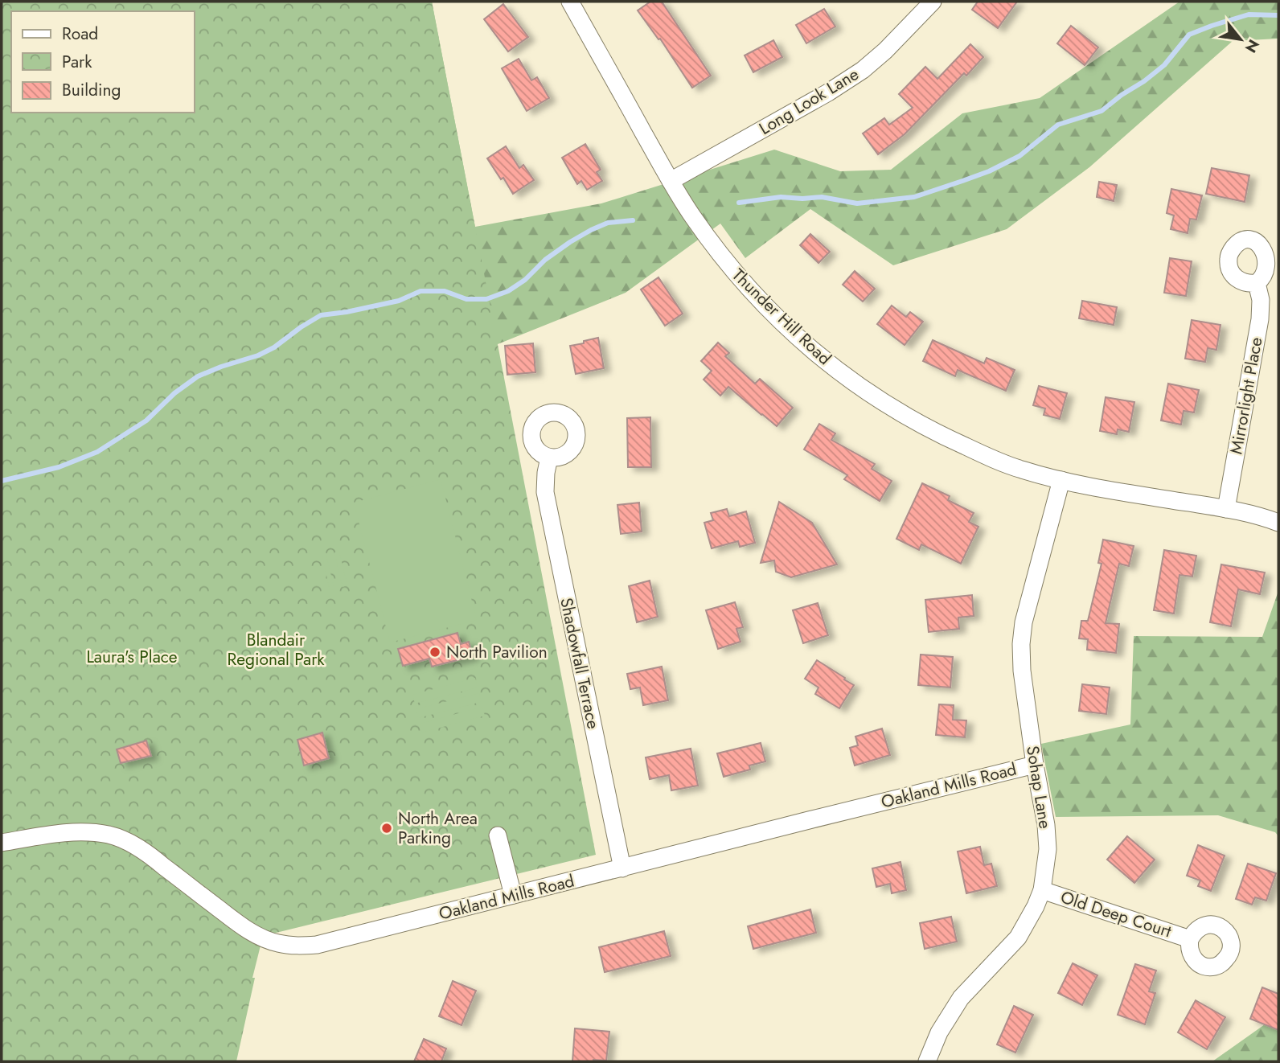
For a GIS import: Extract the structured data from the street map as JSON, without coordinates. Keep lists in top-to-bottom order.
{
  "streets": {
    "street": [
      "Long Look Lane",
      "Thunder Hill Road",
      "Mirrorlight Place",
      "Shadowfall Terrace",
      "Oakland Mills Road",
      "Sohap Lane",
      "Old Deep Court"
    ]
  },
  "crossings": [
    ["Long Look Lane", "Thunder Hill Road"],
    ["Thunder Hill Road", "Mirrorlight Place"],
    ["Thunder Hill Road", "Sohap Lane"],
    ["Shadowfall Terrace", "Oakland Mills Road"],
    ["Oakland Mills Road", "Sohap Lane"],
    ["Sohap Lane", "Old Deep Court"]
  ],
  "parks": ["Blandair Regional Park", "Laura's Place"],
  "places": ["North Pavilion", "North Area Parking"],
  "legend": ["Road", "Park", "Building"],
  "north": "bottom right"
}
